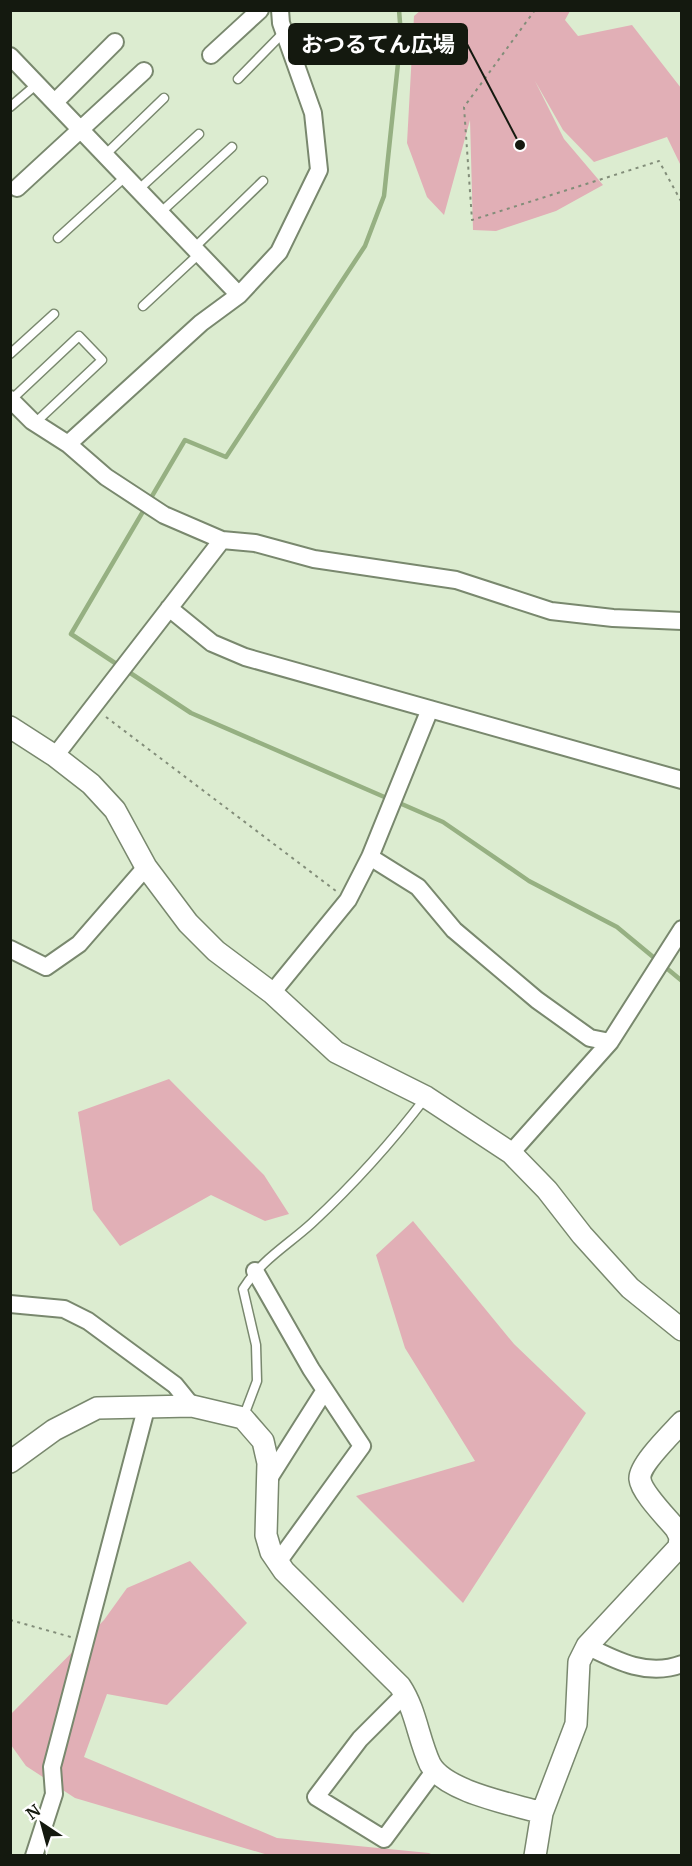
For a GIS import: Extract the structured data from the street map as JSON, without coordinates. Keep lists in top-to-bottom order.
{
  "places": ["おつるてん広場"],
  "north": "top left"
}
